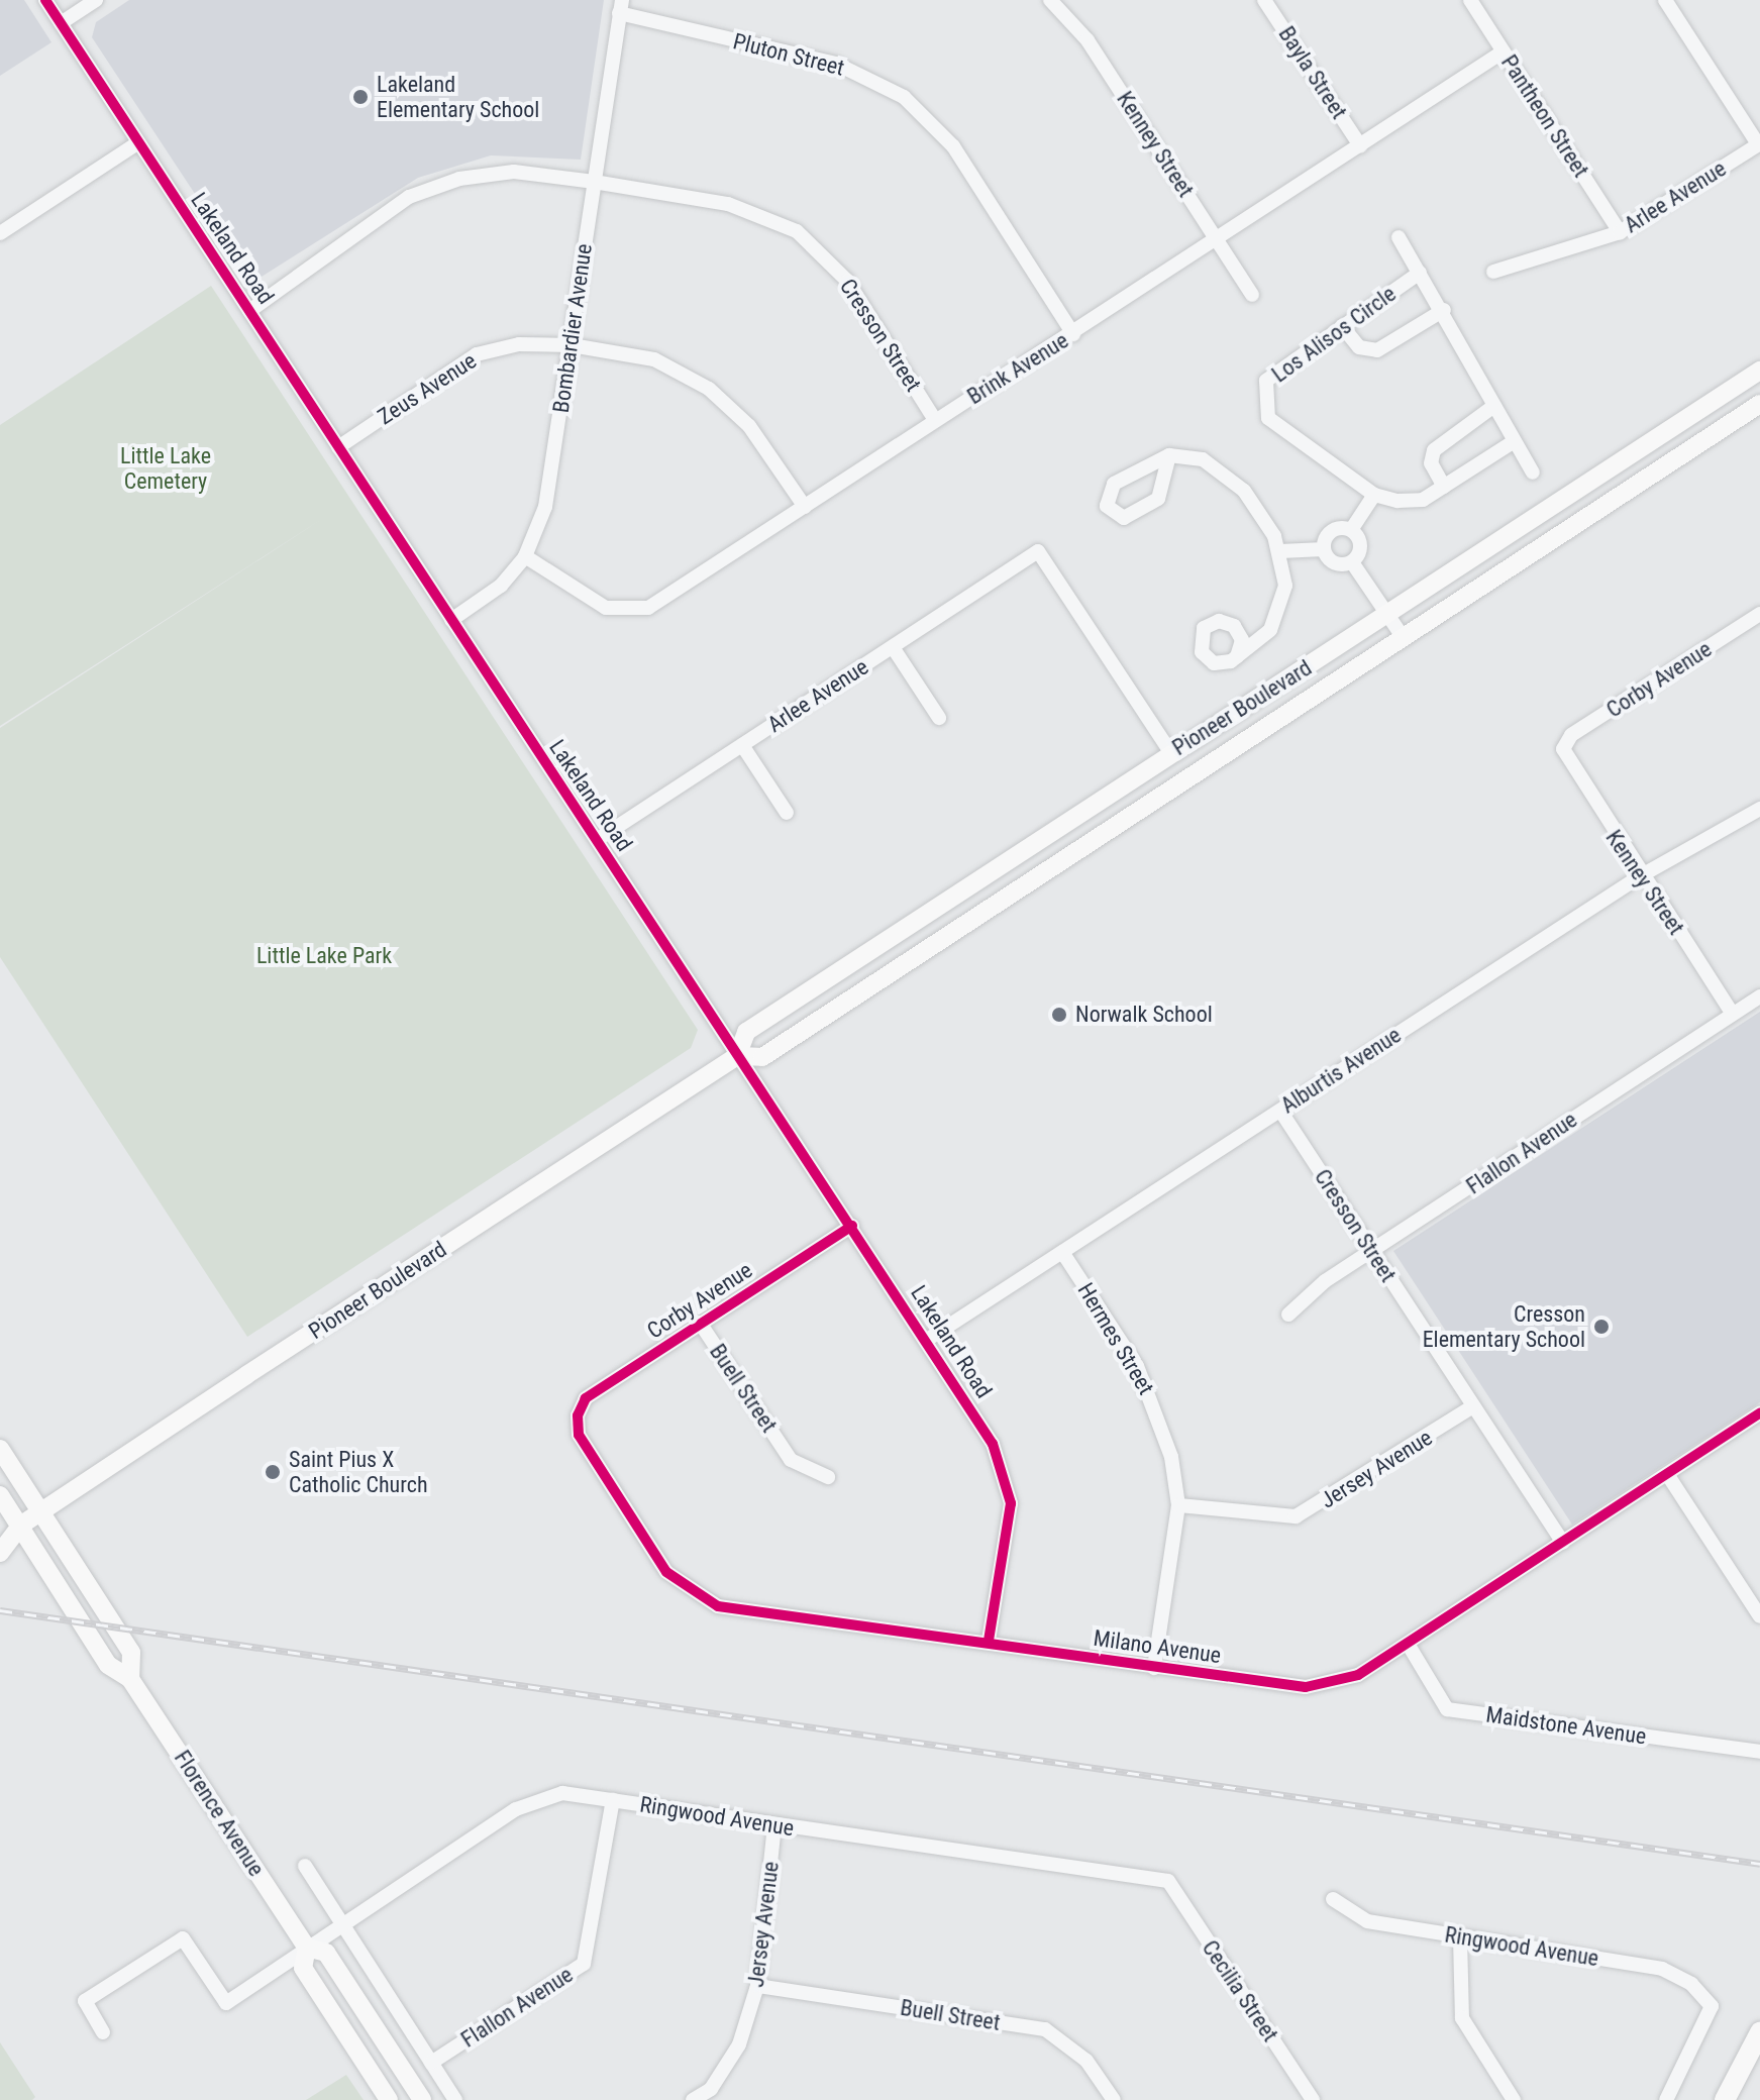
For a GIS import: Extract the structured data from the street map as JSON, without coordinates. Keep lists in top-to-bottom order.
{
  "streets": {
    "main road": ["Pioneer Boulevard", "Florence Avenue"],
    "street": [
      "Pluton Street",
      "Bayla Street",
      "Pantheon Street",
      "Kenney Street",
      "Arlee Avenue",
      "Lakeland Road",
      "Bombardier Avenue",
      "Los Alisos Circle",
      "Cresson Street",
      "Brink Avenue",
      "Zeus Avenue",
      "Corby Avenue",
      "Alburtis Avenue",
      "Flallon Avenue",
      "Hermes Street",
      "Buell Street",
      "Jersey Avenue",
      "Milano Avenue",
      "Maidstone Avenue",
      "Ringwood Avenue",
      "Cecilia Street"
    ]
  },
  "crossings": [
    ["Pluton Street", "Bombardier Avenue"],
    ["Pluton Street", "Brink Avenue"],
    ["Bayla Street", "Brink Avenue"],
    ["Pantheon Street", "Arlee Avenue"],
    ["Pantheon Street", "Brink Avenue"],
    ["Kenney Street", "Brink Avenue"],
    ["Kenney Street", "Corby Avenue"],
    ["Kenney Street", "Alburtis Avenue"],
    ["Kenney Street", "Flallon Avenue"],
    ["Arlee Avenue", "Lakeland Road"],
    ["Arlee Avenue", "Pioneer Boulevard"],
    ["Lakeland Road", "Bombardier Avenue"],
    ["Lakeland Road", "Cresson Street"],
    ["Lakeland Road", "Zeus Avenue"],
    ["Lakeland Road", "Corby Avenue"],
    ["Lakeland Road", "Pioneer Boulevard"],
    ["Lakeland Road", "Alburtis Avenue"],
    ["Lakeland Road", "Milano Avenue"],
    ["Bombardier Avenue", "Cresson Street"],
    ["Bombardier Avenue", "Brink Avenue"],
    ["Bombardier Avenue", "Zeus Avenue"],
    ["Cresson Street", "Brink Avenue"],
    ["Cresson Street", "Alburtis Avenue"],
    ["Cresson Street", "Flallon Avenue"],
    ["Cresson Street", "Jersey Avenue"],
    ["Cresson Street", "Milano Avenue"],
    ["Brink Avenue", "Zeus Avenue"],
    ["Corby Avenue", "Buell Street"],
    ["Corby Avenue", "Milano Avenue"],
    ["Pioneer Boulevard", "Florence Avenue"],
    ["Alburtis Avenue", "Hermes Street"],
    ["Flallon Avenue", "Ringwood Avenue"],
    ["Hermes Street", "Jersey Avenue"],
    ["Hermes Street", "Milano Avenue"],
    ["Buell Street", "Jersey Avenue"],
    ["Jersey Avenue", "Ringwood Avenue"],
    ["Milano Avenue", "Maidstone Avenue"],
    ["Florence Avenue", "Ringwood Avenue"],
    ["Ringwood Avenue", "Cecilia Street"]
  ],
  "parks": ["Little Lake Cemetery", "Little Lake Park"],
  "places": [
    "Lakeland Elementary School",
    "Norwalk School",
    "Cresson Elementary School",
    "Saint Pius X Catholic Church"
  ]
}
